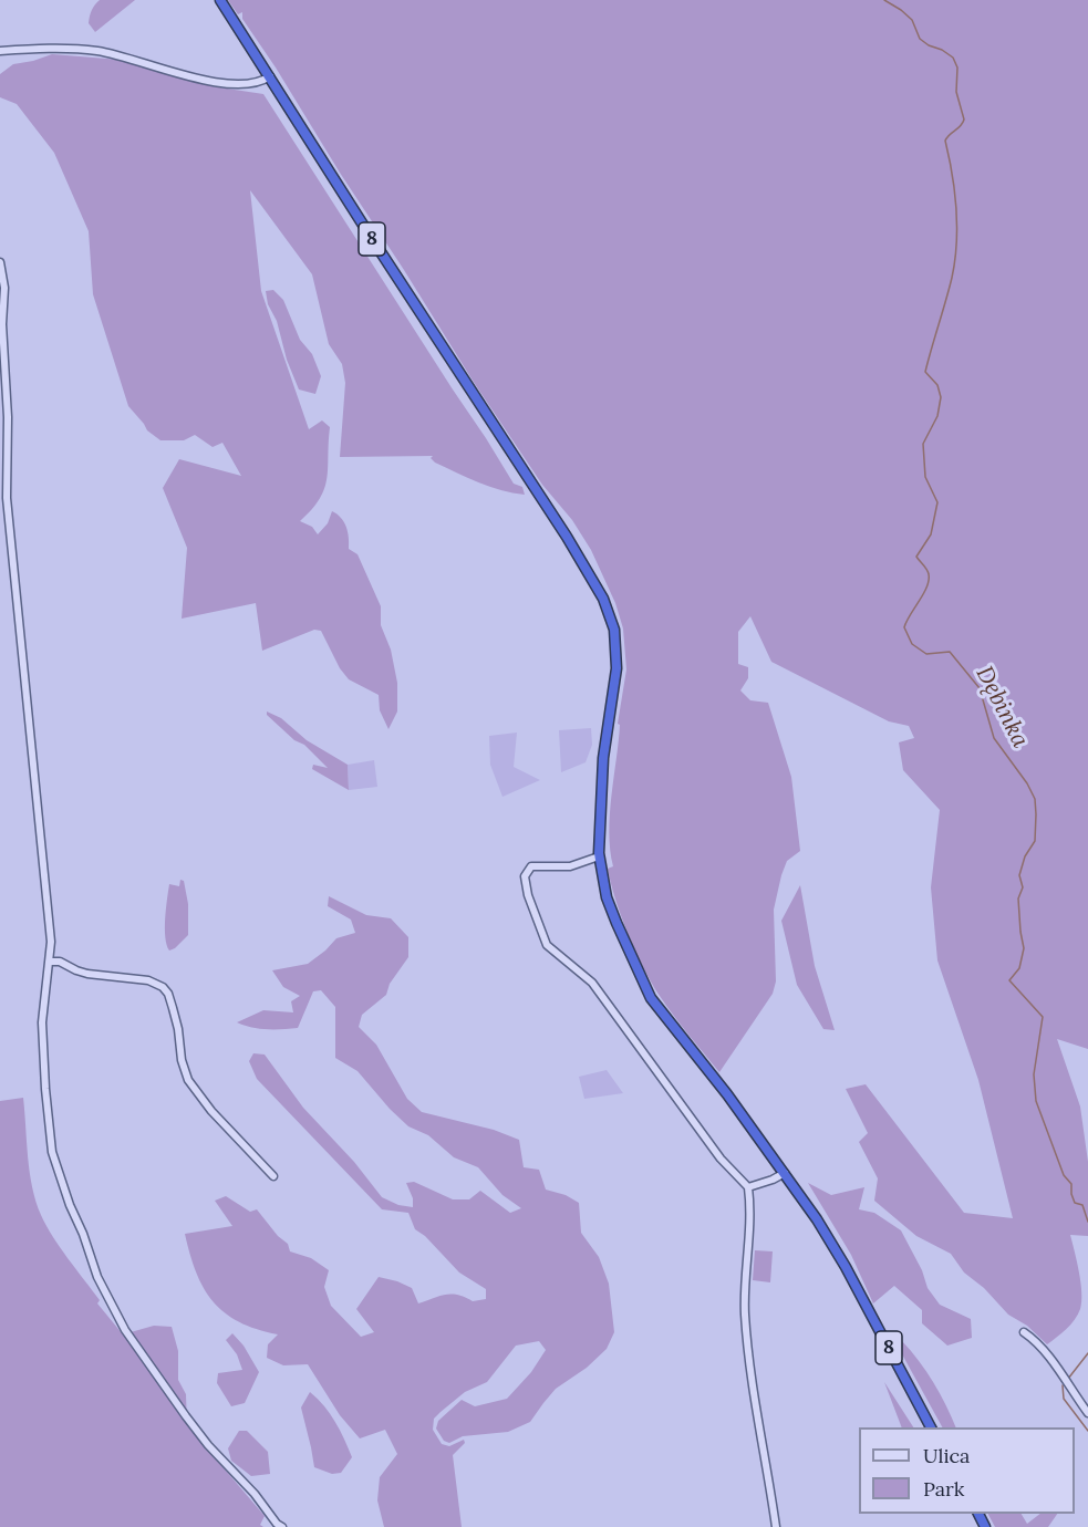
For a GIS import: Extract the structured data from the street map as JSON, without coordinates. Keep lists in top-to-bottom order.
{
  "streets": {
    "highway": ["8"]
  },
  "water": ["Dębinka"],
  "legend": ["Ulica", "Park"]
}
